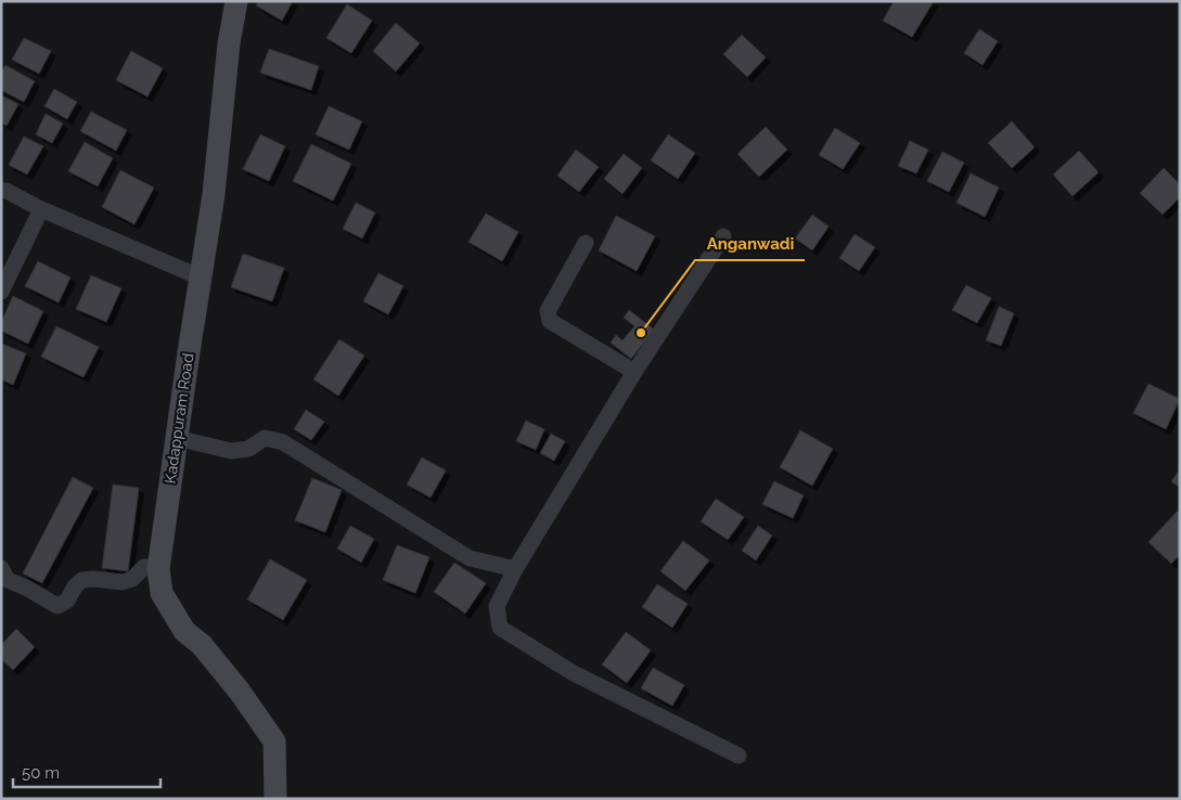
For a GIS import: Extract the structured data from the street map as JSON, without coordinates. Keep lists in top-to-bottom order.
{
  "streets": {
    "main road": ["Kadappuram Road"]
  },
  "places": ["Anganwadi"],
  "scale_bar": "50 m"
}
